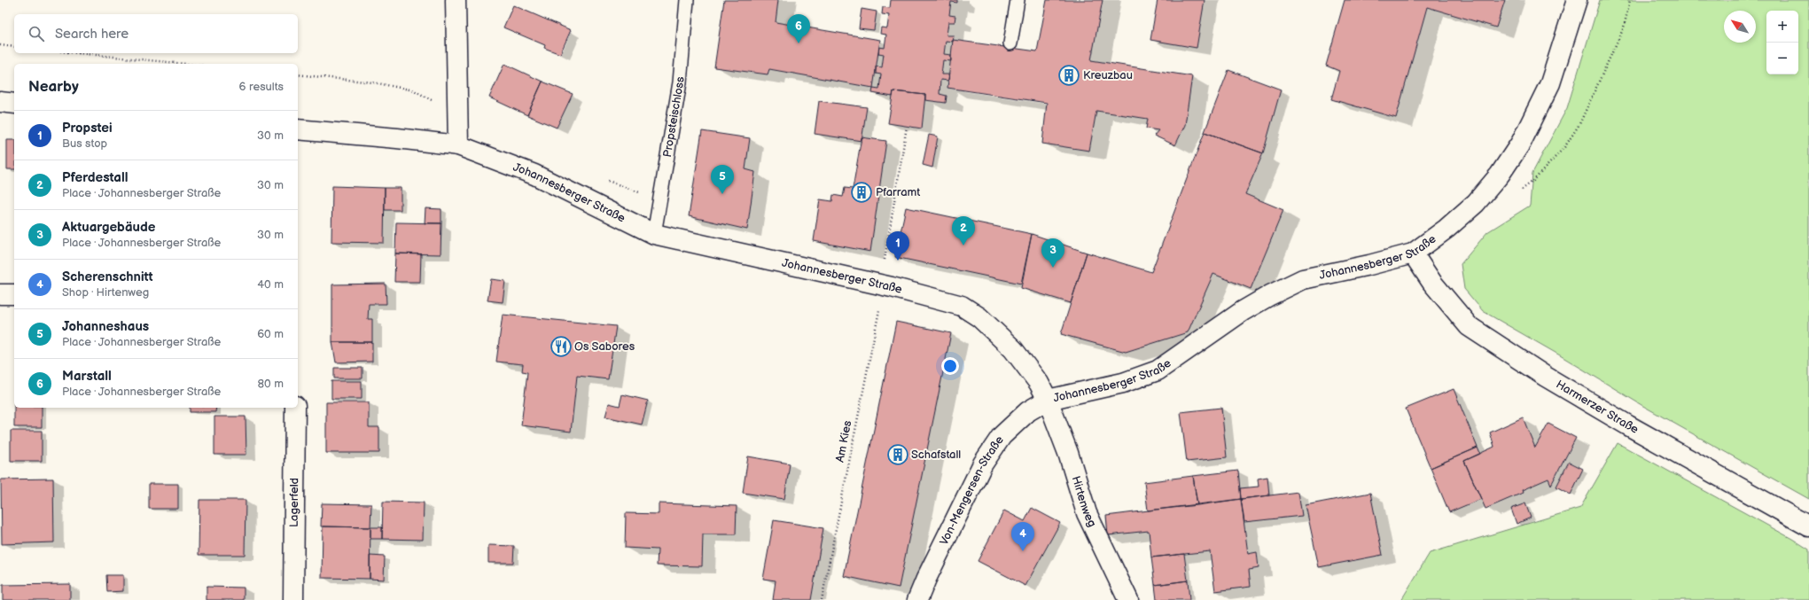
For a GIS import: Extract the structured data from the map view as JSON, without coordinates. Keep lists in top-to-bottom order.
{
  "streets": {
    "street": [
      "Johannesberger Straße",
      "Harmerzer Straße",
      "Von-Mengersen-Straße",
      "Hirtenweg",
      "Lagerfeld"
    ],
    "lane": ["Propsteischloss"],
    "path": ["Am Kies"]
  },
  "crossings": [
    ["Propsteischloss", "Johannesberger Straße"],
    ["Johannesberger Straße", "Harmerzer Straße"],
    ["Johannesberger Straße", "Am Kies"],
    ["Johannesberger Straße", "Von-Mengersen-Straße"],
    ["Johannesberger Straße", "Hirtenweg"],
    ["Von-Mengersen-Straße", "Hirtenweg"]
  ],
  "places": {
    "building": ["Kreuzbau", "Pfarramt", "Schafstall"],
    "restaurant": ["Os Sabores"]
  },
  "north": "top left",
  "page": {
    "map_buttons": ["+", "−"],
    "pins": [
      "6",
      "5",
      "2",
      "1",
      "3",
      "4"
    ],
    "search": "Search here",
    "heading": ["Nearby", "6 results"],
    "list": [
      {
        "mark": "1",
        "name": "Propstei",
        "note": "Bus stop",
        "value": "30 m"
      },
      {
        "mark": "2",
        "name": "Pferdestall",
        "note": "Place · Johannesberger Straße",
        "value": "30 m"
      },
      {
        "mark": "3",
        "name": "Aktuargebäude",
        "note": "Place · Johannesberger Straße",
        "value": "30 m"
      },
      {
        "mark": "4",
        "name": "Scherenschnitt",
        "note": "Shop · Hirtenweg",
        "value": "40 m"
      },
      {
        "mark": "5",
        "name": "Johanneshaus",
        "note": "Place · Johannesberger Straße",
        "value": "60 m"
      },
      {
        "mark": "6",
        "name": "Marstall",
        "note": "Place · Johannesberger Straße",
        "value": "80 m"
      }
    ]
  }
}
